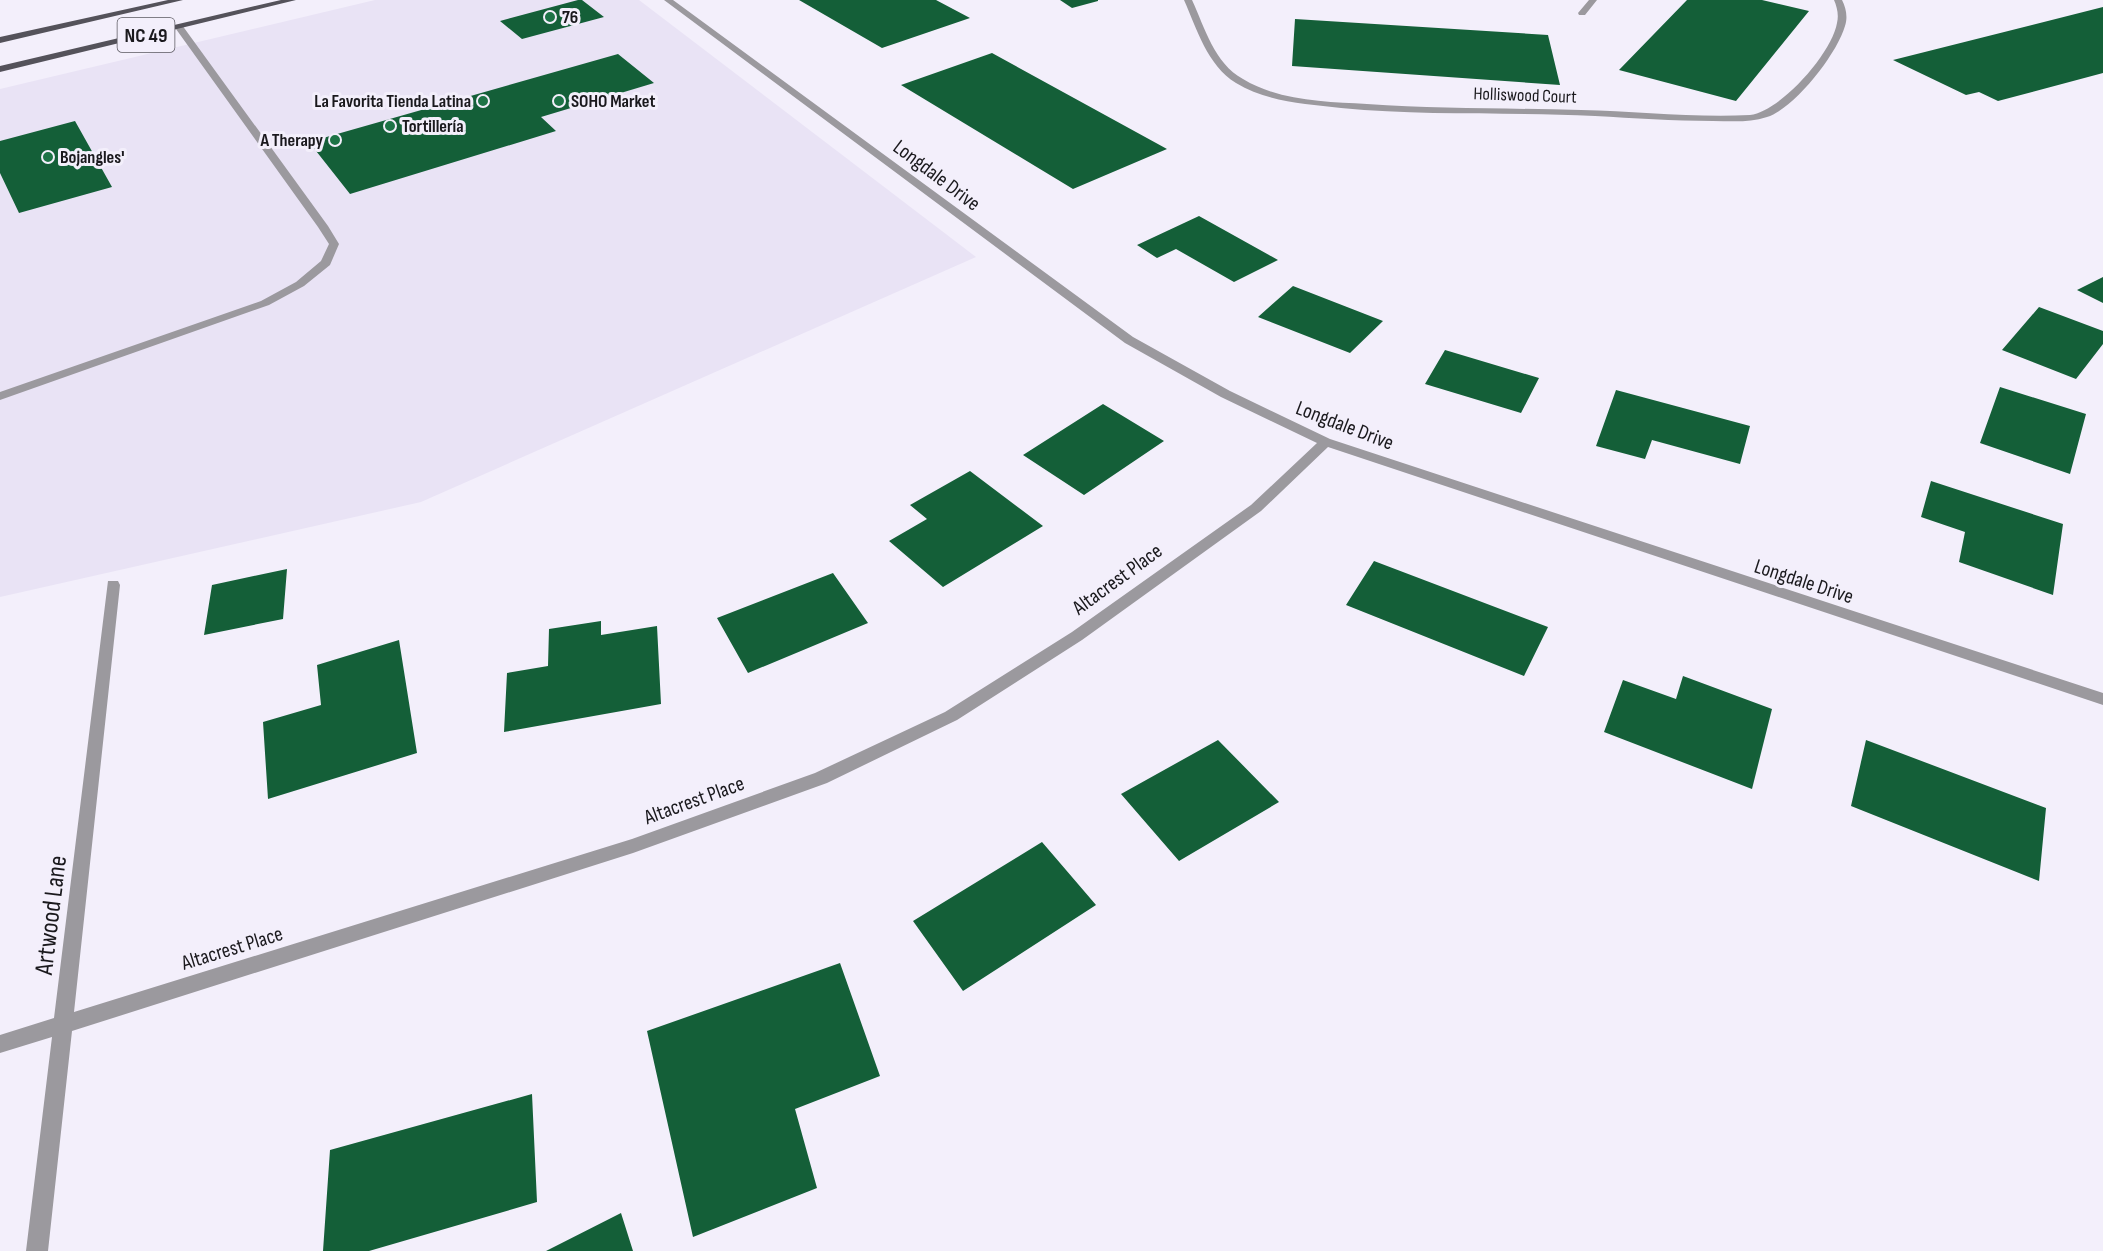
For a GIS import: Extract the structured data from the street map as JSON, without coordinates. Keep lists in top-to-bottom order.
{
  "streets": {
    "main road": ["NC 49"],
    "street": [
      "Holliswood Court",
      "Longdale Drive",
      "Altacrest Place",
      "Artwood Lane"
    ]
  },
  "crossings": [
    ["Longdale Drive", "Altacrest Place"],
    ["Altacrest Place", "Artwood Lane"]
  ],
  "places": [
    "76",
    "La Favorita Tienda Latina",
    "SOHO Market",
    "Tortillería",
    "A Therapy",
    "Bojangles'"
  ]
}
